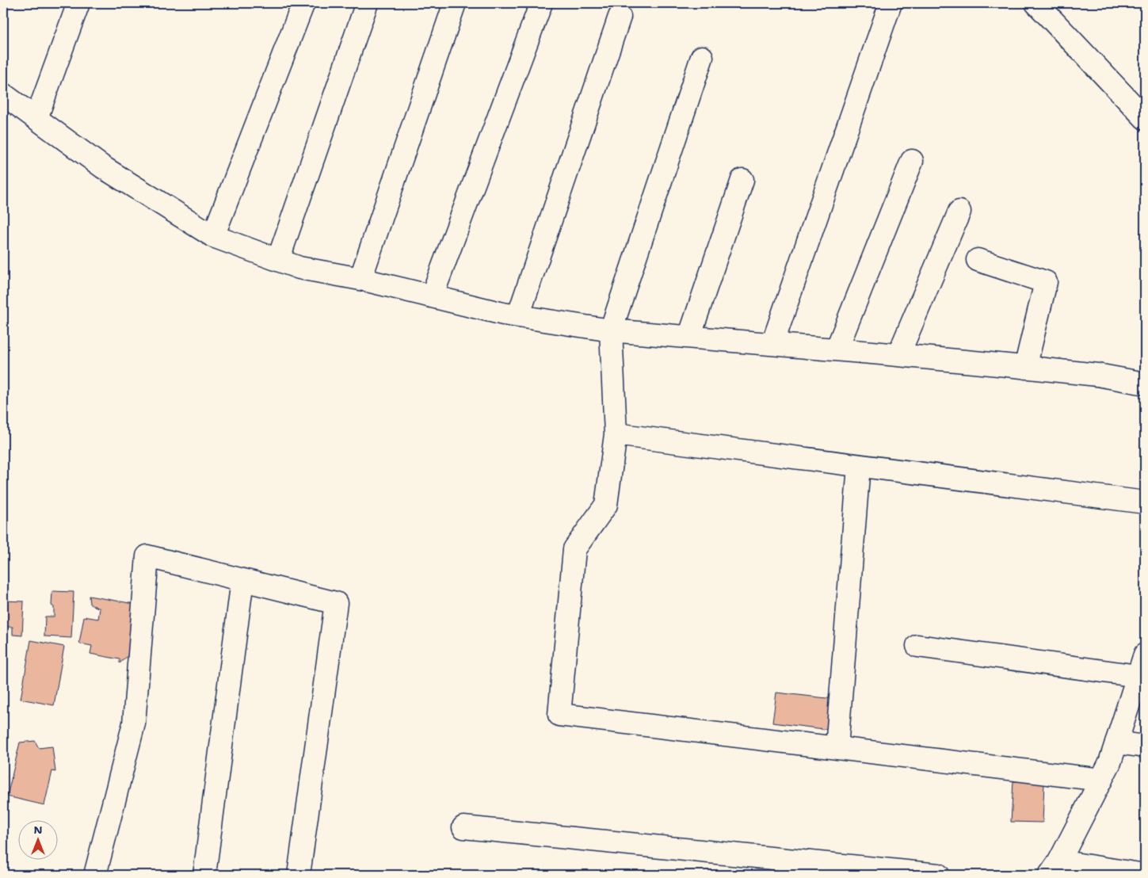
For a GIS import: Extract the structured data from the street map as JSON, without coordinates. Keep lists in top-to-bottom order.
{
  "north": "top"
}
